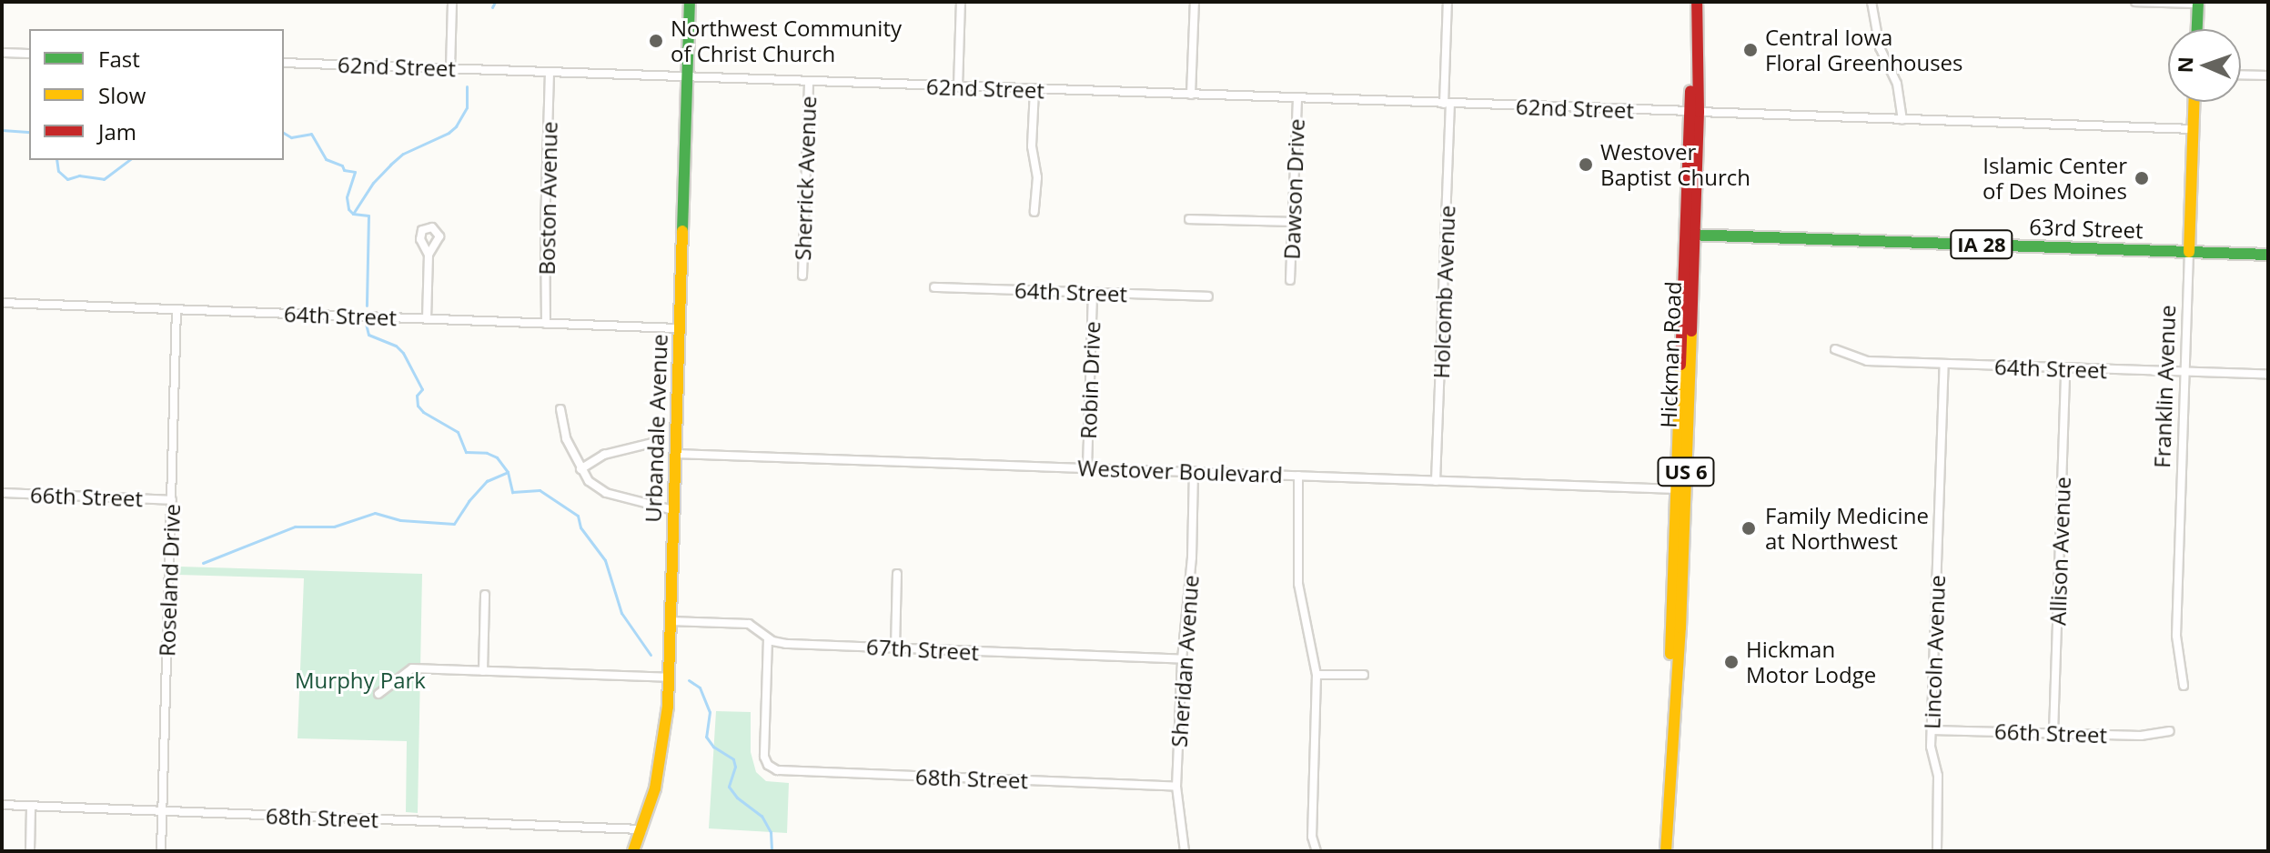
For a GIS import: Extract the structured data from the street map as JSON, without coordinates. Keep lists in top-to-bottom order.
{
  "streets": {
    "main road": [
      "63rd Street",
      "IA 28",
      "Hickman Road",
      "Franklin Avenue",
      "Urbandale Avenue",
      "US 6"
    ],
    "street": [
      "62nd Street",
      "Sherrick Avenue",
      "Dawson Drive",
      "Boston Avenue",
      "64th Street",
      "Holcomb Avenue",
      "Robin Drive",
      "Westover Boulevard",
      "66th Street",
      "Allison Avenue",
      "Roseland Drive",
      "67th Street",
      "Lincoln Avenue",
      "Sheridan Avenue",
      "68th Street"
    ]
  },
  "crossings": [
    ["62nd Street", "Sherrick Avenue"],
    ["62nd Street", "Dawson Drive"],
    ["62nd Street", "Boston Avenue"],
    ["62nd Street", "Holcomb Avenue"],
    ["62nd Street", "Hickman Road"],
    ["62nd Street", "Franklin Avenue"],
    ["62nd Street", "Urbandale Avenue"],
    ["Boston Avenue", "64th Street"],
    ["63rd Street", "Hickman Road"],
    ["63rd Street", "Franklin Avenue"],
    ["64th Street", "Robin Drive"],
    ["64th Street", "Franklin Avenue"],
    ["64th Street", "Urbandale Avenue"],
    ["64th Street", "Allison Avenue"],
    ["64th Street", "Roseland Drive"],
    ["64th Street", "Lincoln Avenue"],
    ["Holcomb Avenue", "Westover Boulevard"],
    ["Hickman Road", "Westover Boulevard"],
    ["Robin Drive", "Westover Boulevard"],
    ["Urbandale Avenue", "Westover Boulevard"],
    ["Urbandale Avenue", "67th Street"],
    ["Urbandale Avenue", "68th Street"],
    ["Westover Boulevard", "Sheridan Avenue"],
    ["66th Street", "Allison Avenue"],
    ["66th Street", "Roseland Drive"],
    ["66th Street", "Lincoln Avenue"],
    ["Roseland Drive", "68th Street"],
    ["67th Street", "Sheridan Avenue"],
    ["67th Street", "68th Street"],
    ["Sheridan Avenue", "68th Street"]
  ],
  "parks": ["Murphy Park"],
  "places": [
    "Northwest Community of Christ Church",
    "Central Iowa Floral Greenhouses",
    "Westover Baptist Church",
    "Islamic Center of Des Moines",
    "Family Medicine at Northwest",
    "Hickman Motor Lodge"
  ],
  "legend": ["Fast", "Slow", "Jam"],
  "north": "left"
}
